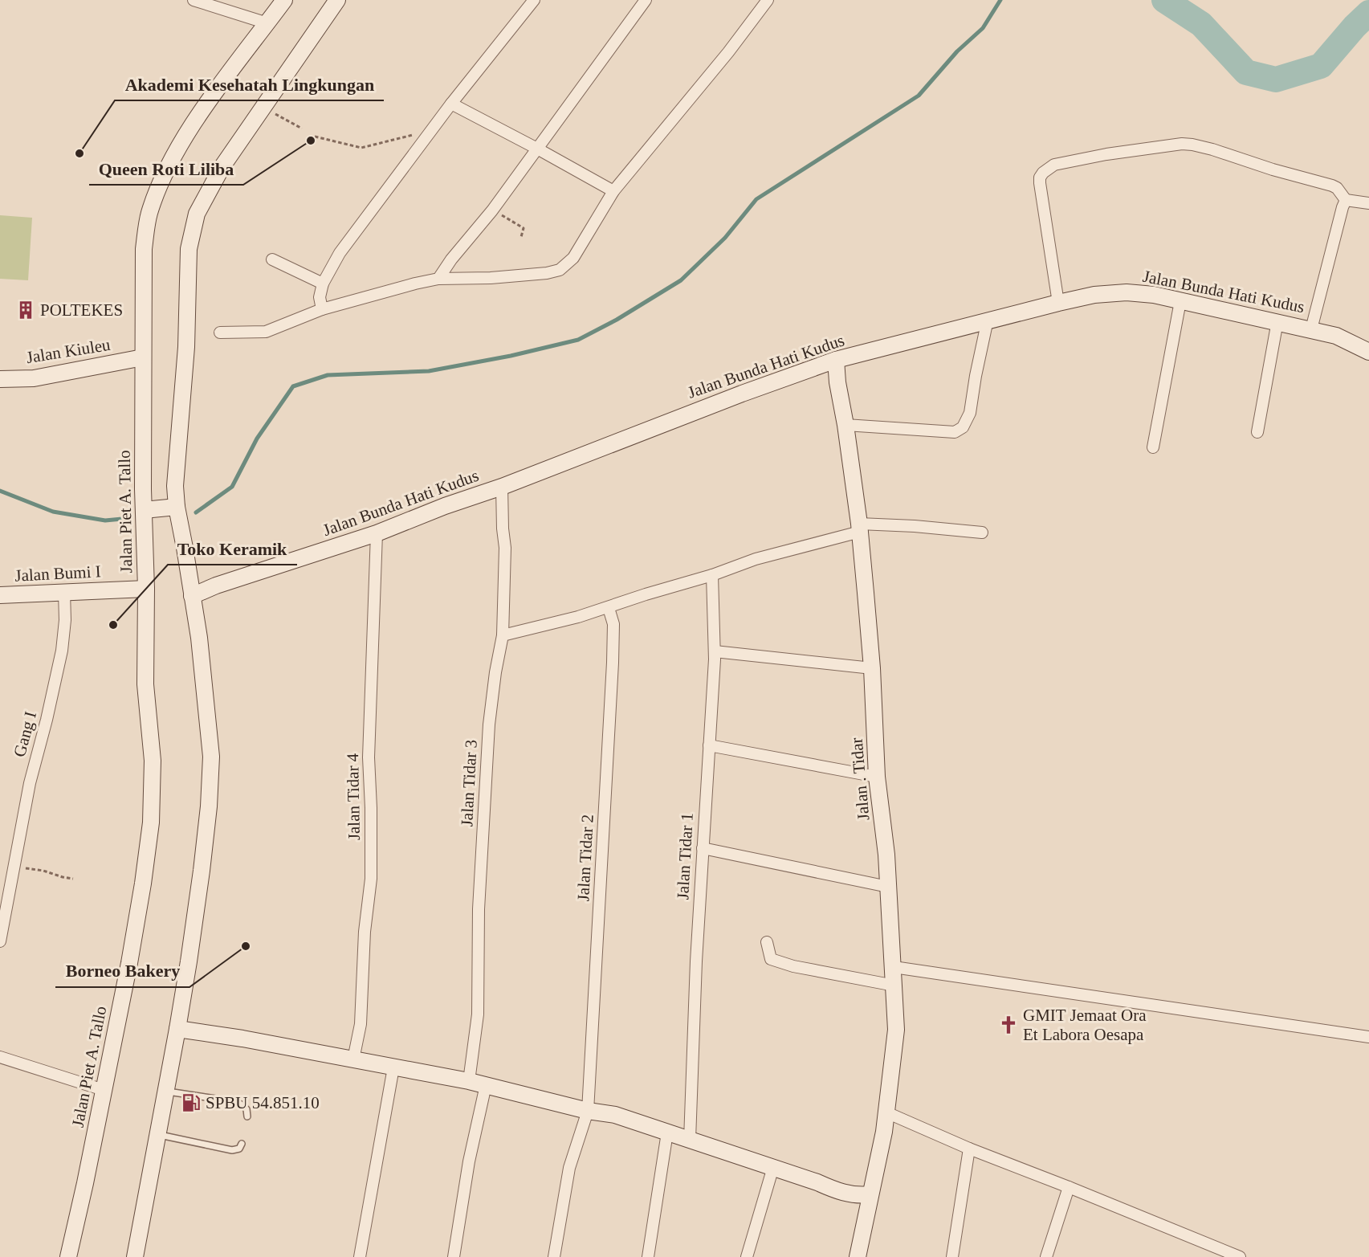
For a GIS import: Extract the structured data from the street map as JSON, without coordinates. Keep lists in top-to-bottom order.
{
  "streets": {
    "street": [
      "Jalan Bunda Hati Kudus",
      "Jalan Kiuleu",
      "Jalan Piet A. Tallo",
      "Jalan Bumi I",
      "Gang I",
      "Jalan . Tidar",
      "Jalan Tidar 3",
      "Jalan Tidar 4",
      "Jalan Tidar 1",
      "Jalan Tidar 2"
    ]
  },
  "crossings": [
    ["Jalan Bunda Hati Kudus", "Jalan . Tidar"],
    ["Jalan Bunda Hati Kudus", "Jalan Tidar 3"],
    ["Jalan Bunda Hati Kudus", "Jalan Tidar 4"],
    ["Jalan Kiuleu", "Jalan Piet A. Tallo"],
    ["Jalan Piet A. Tallo", "Jalan Bumi I"],
    ["Jalan Bumi I", "Gang I"]
  ],
  "places": {
    "other": [
      "Queen Roti Liliba",
      "Akademi Kesehatah Lingkungan",
      "Toko Keramik",
      "Borneo Bakery"
    ],
    "building": ["POLTEKES"],
    "church": ["GMIT Jemaat Ora Et Labora Oesapa"],
    "fuel station": ["SPBU 54.851.10"]
  }
}
